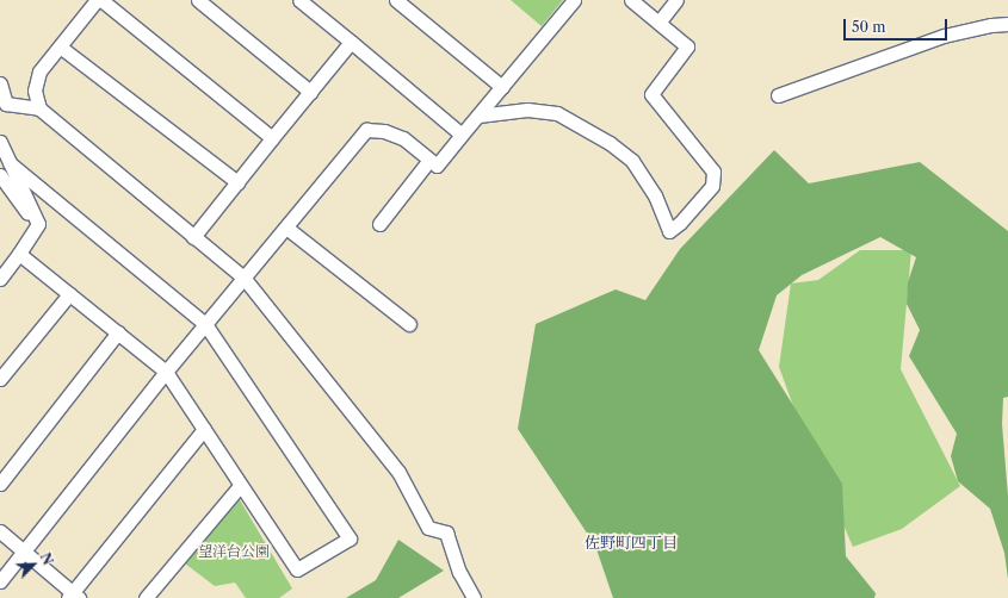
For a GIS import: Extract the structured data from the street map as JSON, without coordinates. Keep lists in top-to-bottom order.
{
  "districts": ["佐野町四丁目"],
  "parks": ["望洋台公園"],
  "scale_bar": "50 m",
  "north": "top right"
}
